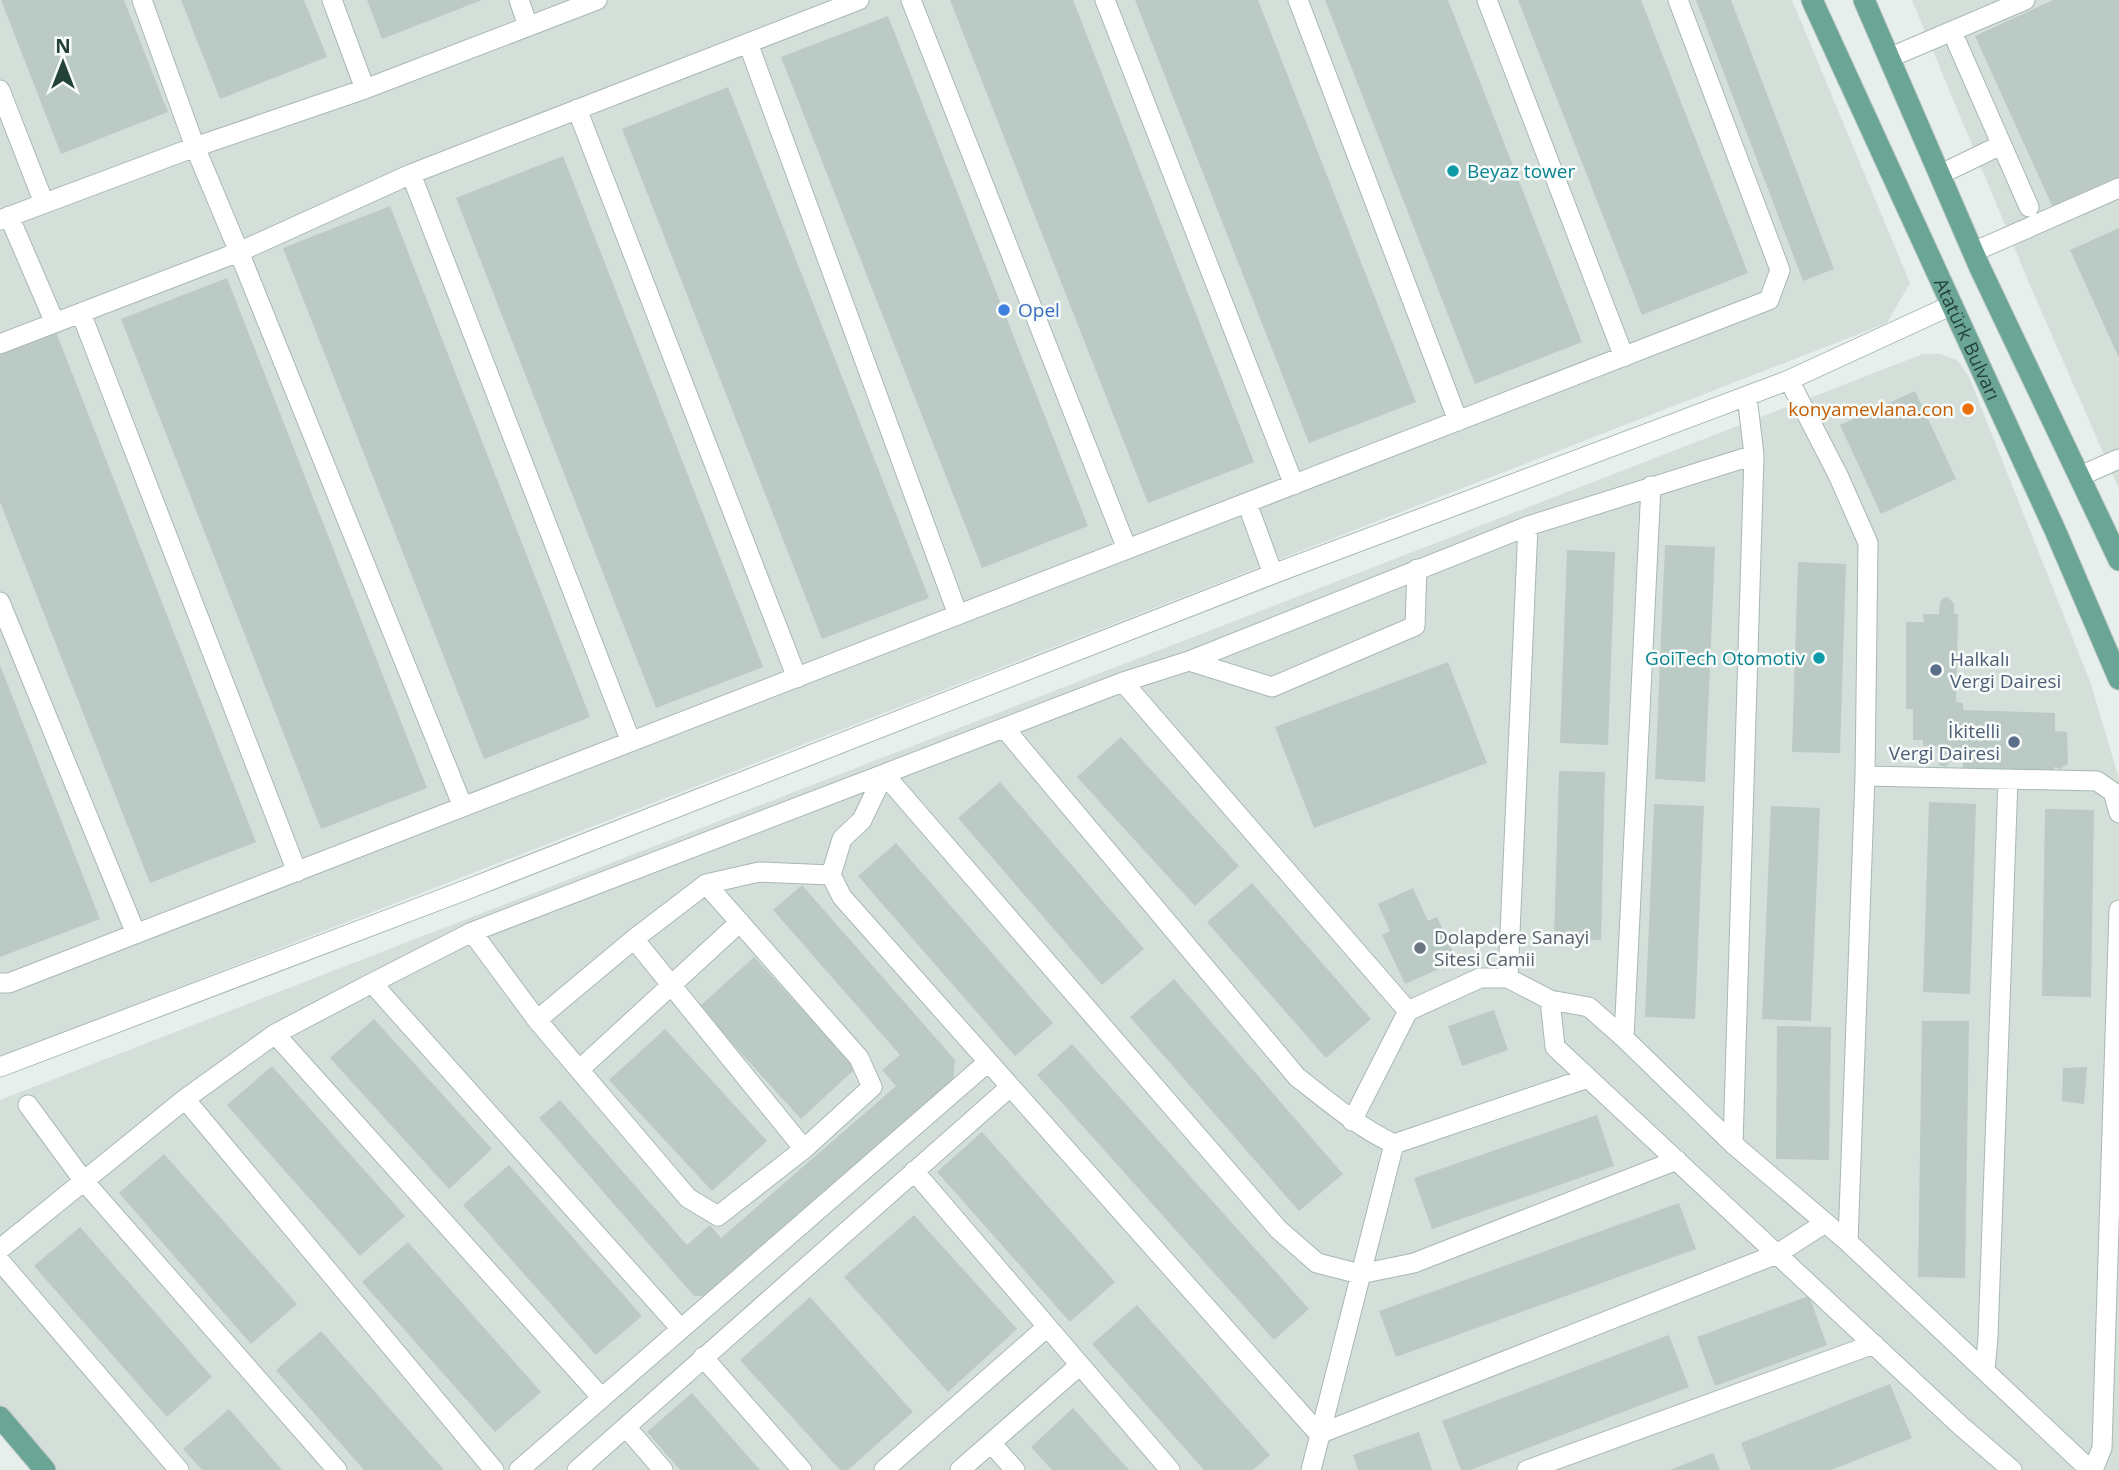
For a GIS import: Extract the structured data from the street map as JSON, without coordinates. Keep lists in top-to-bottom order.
{
  "streets": {
    "main road": ["Atatürk Bulvarı"]
  },
  "places": [
    "Beyaz tower",
    "Opel",
    "konyamevlana.con",
    "GoiTech Otomotiv",
    "Halkalı Vergi Dairesi",
    "İkitelli Vergi Dairesi",
    "Dolapdere Sanayi Sitesi Camii"
  ],
  "north": "top"
}
